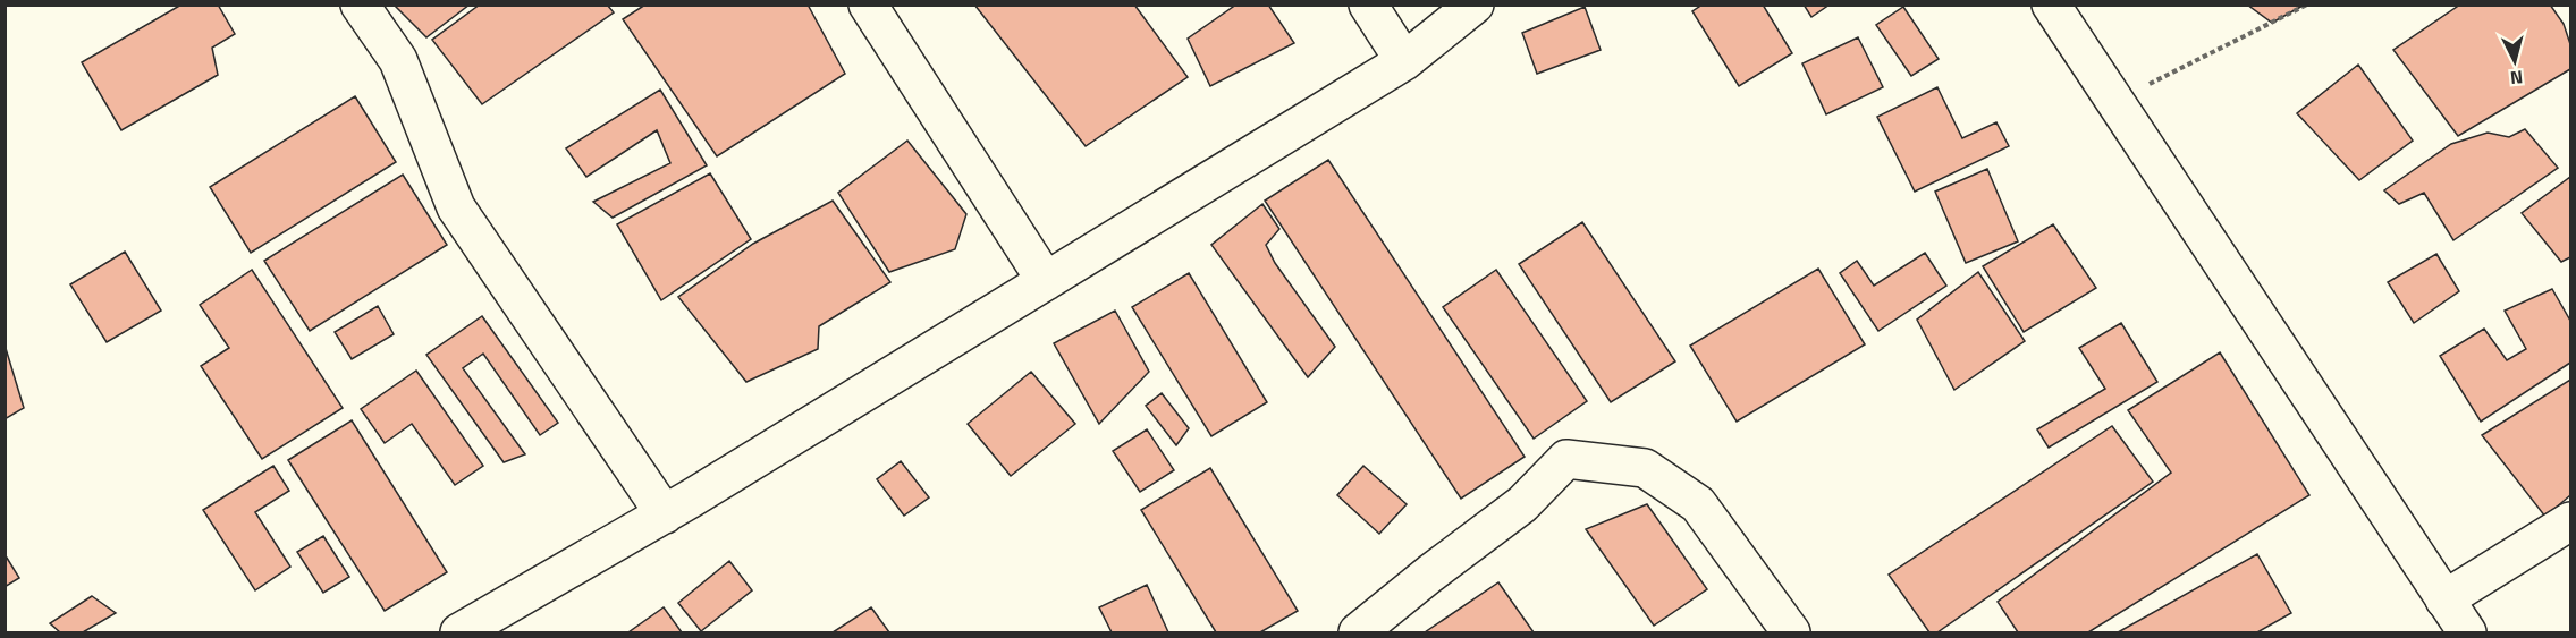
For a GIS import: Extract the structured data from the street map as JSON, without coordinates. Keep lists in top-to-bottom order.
{
  "north": "bottom"
}
